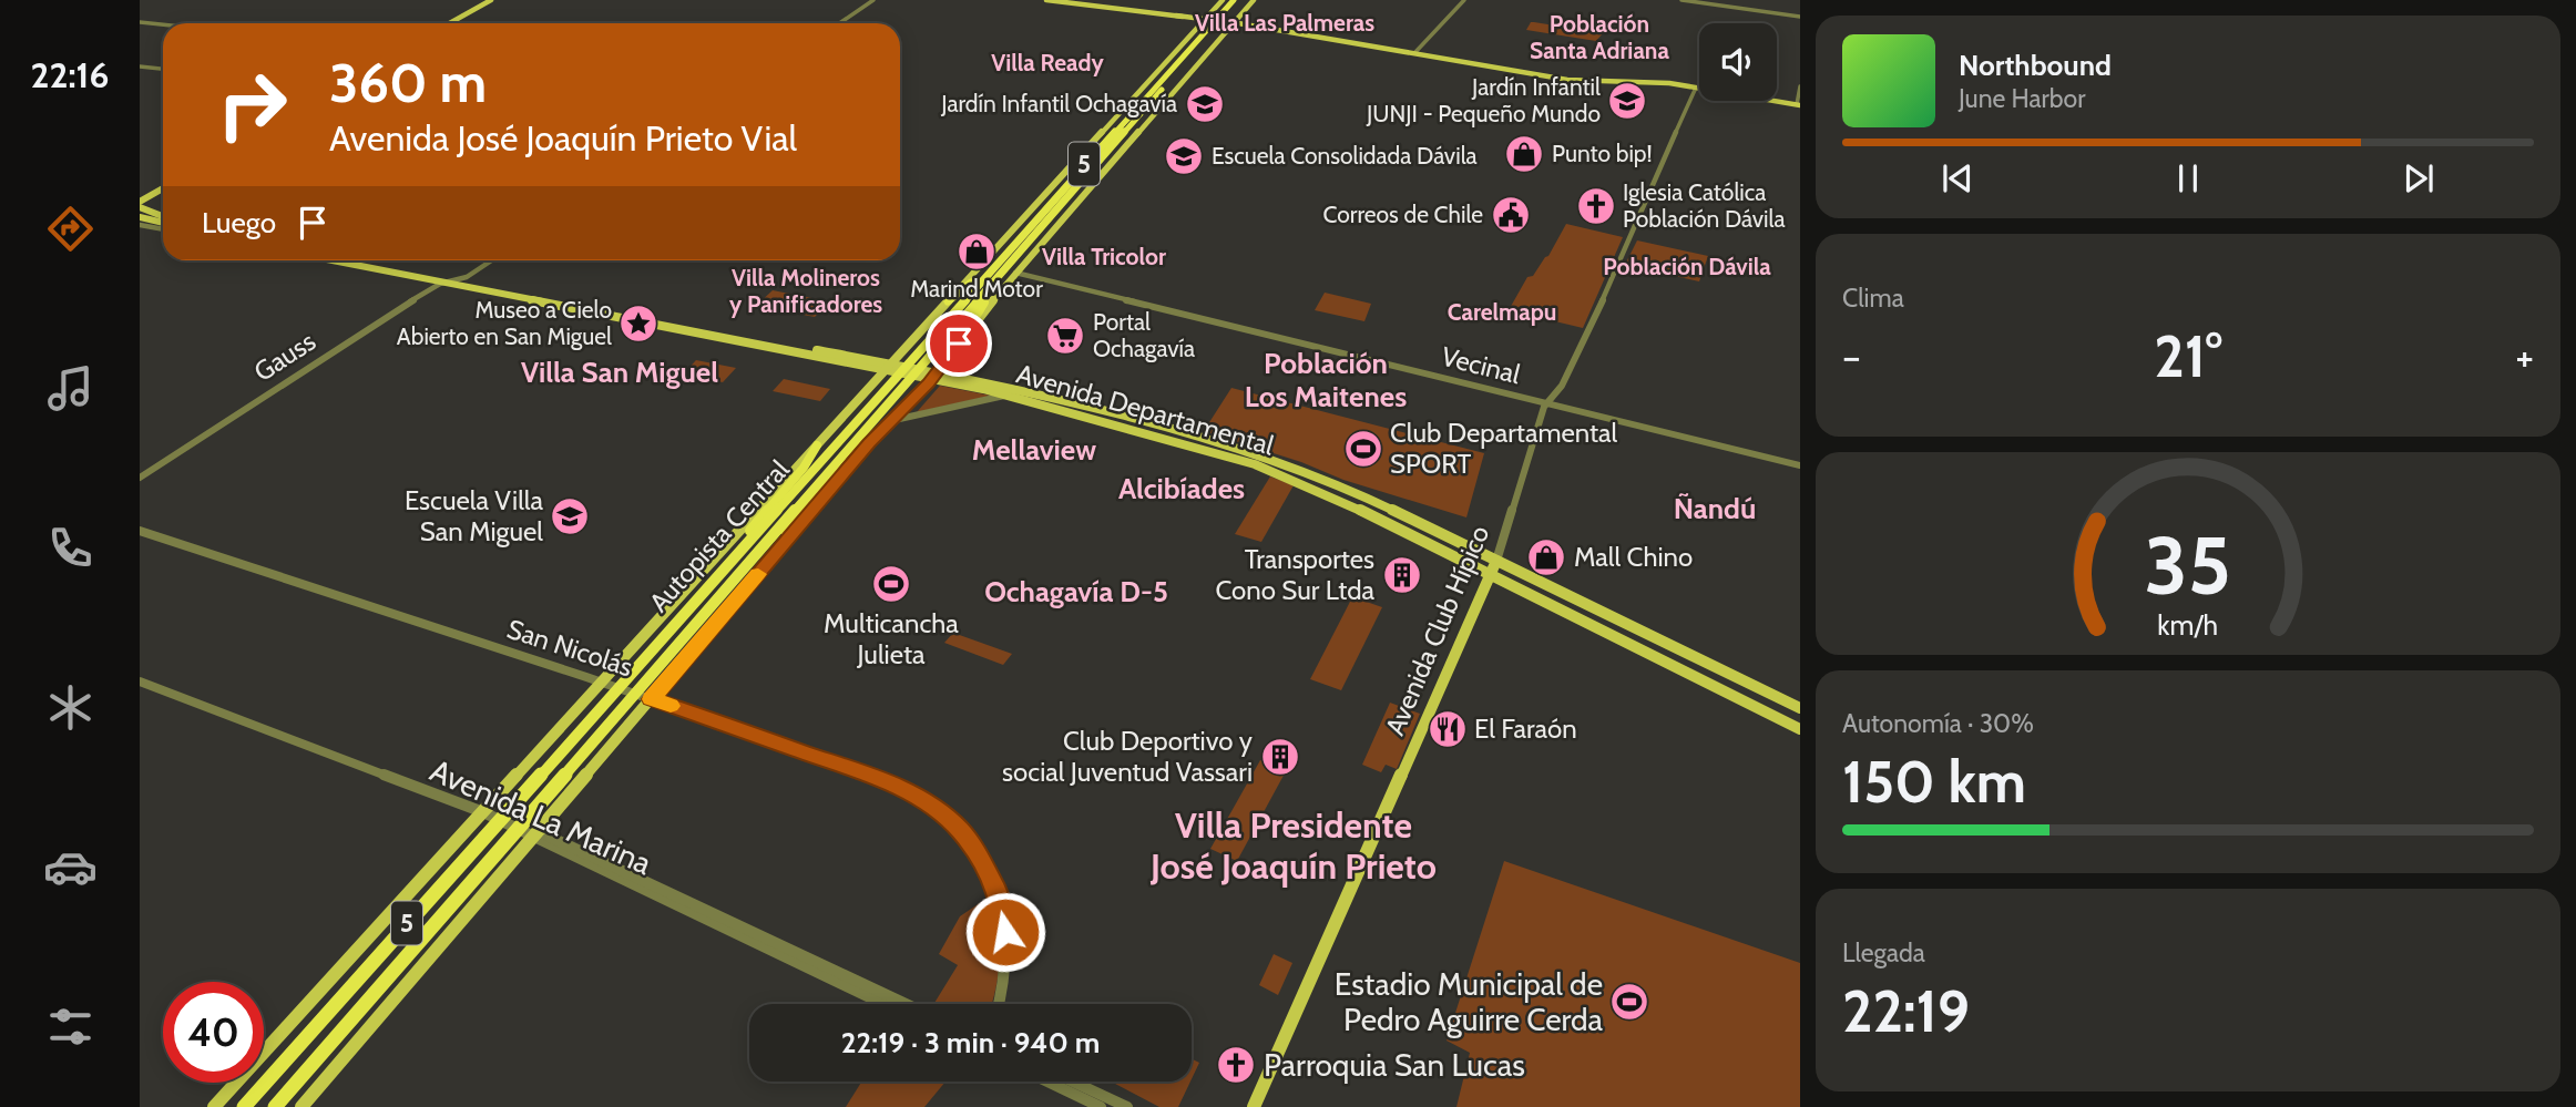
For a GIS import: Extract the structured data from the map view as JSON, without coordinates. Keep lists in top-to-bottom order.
{
  "streets": {
    "highway": ["5", "Autopista Central"],
    "main road": ["Avenida Departamental", "Avenida Club Hípico"],
    "street": [
      "Gauss",
      "Vecinal",
      "San Nicolás",
      "Avenida La Marina"
    ]
  },
  "crossings": [
    ["Gauss", "Avenida Departamental"],
    ["Vecinal", "Avenida Club Hípico"],
    ["Avenida Departamental", "Avenida Club Hípico"]
  ],
  "districts": [
    "Villa Las Palmeras",
    "Población Santa Adriana",
    "Villa Ready",
    "Villa Tricolor",
    "Población Dávila",
    "Villa Molineros y Panificadores",
    "Carelmapu",
    "Población Los Maitenes",
    "Villa San Miguel",
    "Mellaview",
    "Alcibíades",
    "Ñandú",
    "Ochagavía D-5",
    "Villa Presidente José Joaquín Prieto"
  ],
  "places": {
    "school or university": [
      "Jardín Infantil JUNJI - Pequeño Mundo",
      "Jardín Infantil Ochagavía",
      "Escuela Consolidada Dávila",
      "Escuela Villa San Miguel"
    ],
    "shop": ["Punto bip!", "Marind Motor", "Mall Chino"],
    "church": ["Iglesia Católica Población Dávila", "Parroquia San Lucas"],
    "public building": ["Correos de Chile"],
    "place": ["Museo a Cielo Abierto en San Miguel"],
    "supermarket": ["Portal Ochagavía"],
    "sports": ["Club Departamental SPORT", "Multicancha Julieta", "Estadio Municipal de Pedro Aguirre Cerda"],
    "building": ["Transportes Cono Sur Ltda", "Club Deportivo y social Juventud Vassari"],
    "restaurant": ["El Faraón"]
  },
  "page": {
    "tabs": "22:16",
    "turn": ["360 m", "Avenida José Joaquín Prieto Vial"],
    "song": ["Northbound", "June Harbor"],
    "then": "Luego",
    "tile": [
      "Clima",
      ["Autonomía · 30%", "150 km"],
      ["Llegada", "22:19"]
    ],
    "heat": ["−", "21°", "+"],
    "limit": "40",
    "trip": "22:19 · 3 min · 940 m",
    "gauge": ["35", "km/h"]
  }
}
